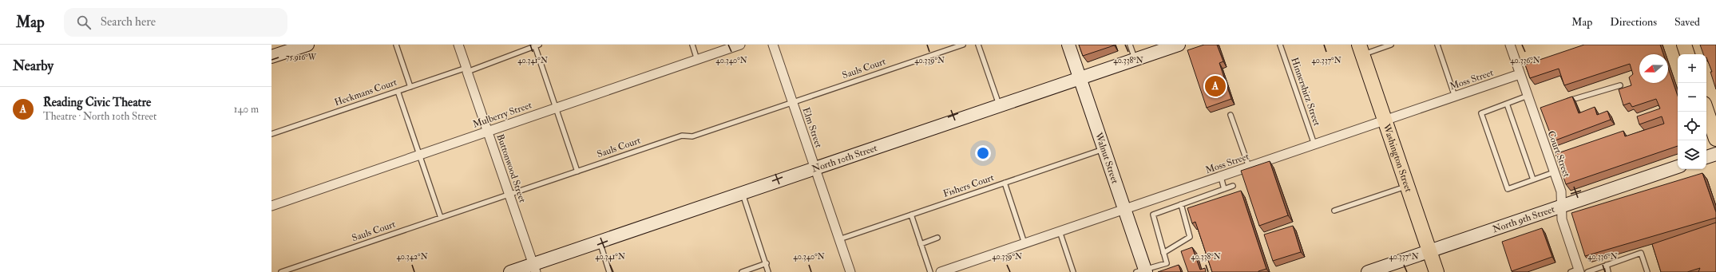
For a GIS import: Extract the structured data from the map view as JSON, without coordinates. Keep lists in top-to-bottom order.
{
  "streets": {
    "main road": ["Washington Street"],
    "street": [
      "Moss Street",
      "Mulberry Street",
      "Elm Street",
      "Court Street",
      "North 10th Street",
      "Walnut Street",
      "Buttonwood Street",
      "North 9th Street"
    ],
    "lane": [
      "Sauls Court",
      "Hinnershitz Street",
      "Heckmans Court",
      "Fishers Court"
    ]
  },
  "crossings": [
    ["Sauls Court", "Elm Street"],
    ["Sauls Court", "Buttonwood Street"],
    ["Moss Street", "Hinnershitz Street"],
    ["Moss Street", "Court Street"],
    ["Moss Street", "Walnut Street"],
    ["Moss Street", "Washington Street"],
    ["Heckmans Court", "Buttonwood Street"],
    ["Mulberry Street", "Buttonwood Street"],
    ["Elm Street", "North 10th Street"],
    ["Elm Street", "Fishers Court"],
    ["Court Street", "North 9th Street"],
    ["North 10th Street", "Walnut Street"],
    ["North 10th Street", "Buttonwood Street"],
    ["Walnut Street", "Fishers Court"],
    ["Washington Street", "North 9th Street"]
  ],
  "north": "left",
  "page": {
    "header": "Map",
    "search": "Search here",
    "nav": ["Map", "Directions", "Saved"],
    "heading": "Nearby",
    "map_buttons": ["+", "−"],
    "pins": "A",
    "list": [
      {
        "mark": "A",
        "name": "Reading Civic Theatre",
        "note": "Theatre · North 10th Street",
        "value": "140 m"
      }
    ]
  },
  "coordinates": [
    "75.916°W",
    "40.341°N",
    "40.340°N",
    "40.339°N",
    "40.338°N",
    "40.337°N",
    "40.336°N",
    "40.342°N"
  ]
}
